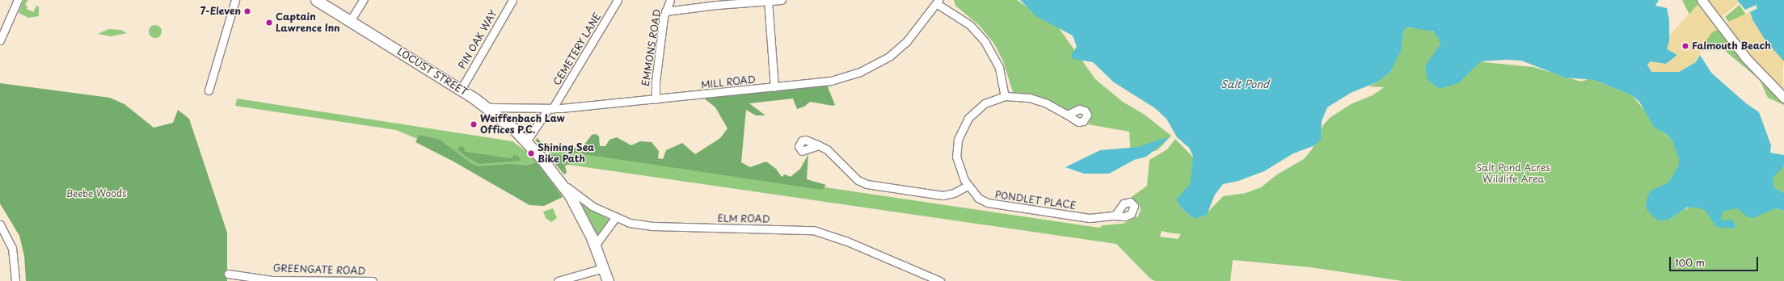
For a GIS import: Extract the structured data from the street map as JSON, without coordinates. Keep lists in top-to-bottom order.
{
  "streets": {
    "highway": ["LOCUST STREET"],
    "street": [
      "PIN OAK WAY",
      "EMMONS ROAD",
      "CEMETERY LANE",
      "MILL ROAD",
      "PONDLET PLACE",
      "ELM ROAD",
      "GREENGATE ROAD"
    ]
  },
  "crossings": [
    ["PIN OAK WAY", "LOCUST STREET"],
    ["EMMONS ROAD", "MILL ROAD"],
    ["CEMETERY LANE", "LOCUST STREET"],
    ["CEMETERY LANE", "MILL ROAD"],
    ["LOCUST STREET", "MILL ROAD"],
    ["LOCUST STREET", "ELM ROAD"]
  ],
  "water": ["Salt Pond"],
  "parks": ["Salt Pond Acres Wildlife Area", "Beebe Woods"],
  "places": [
    "7-Eleven",
    "Captain Lawrence Inn",
    "Falmouth Beach",
    "Weiffenbach Law Offices P.C.",
    "Shining Sea Bike Path"
  ],
  "scale_bar": "100 m"
}
